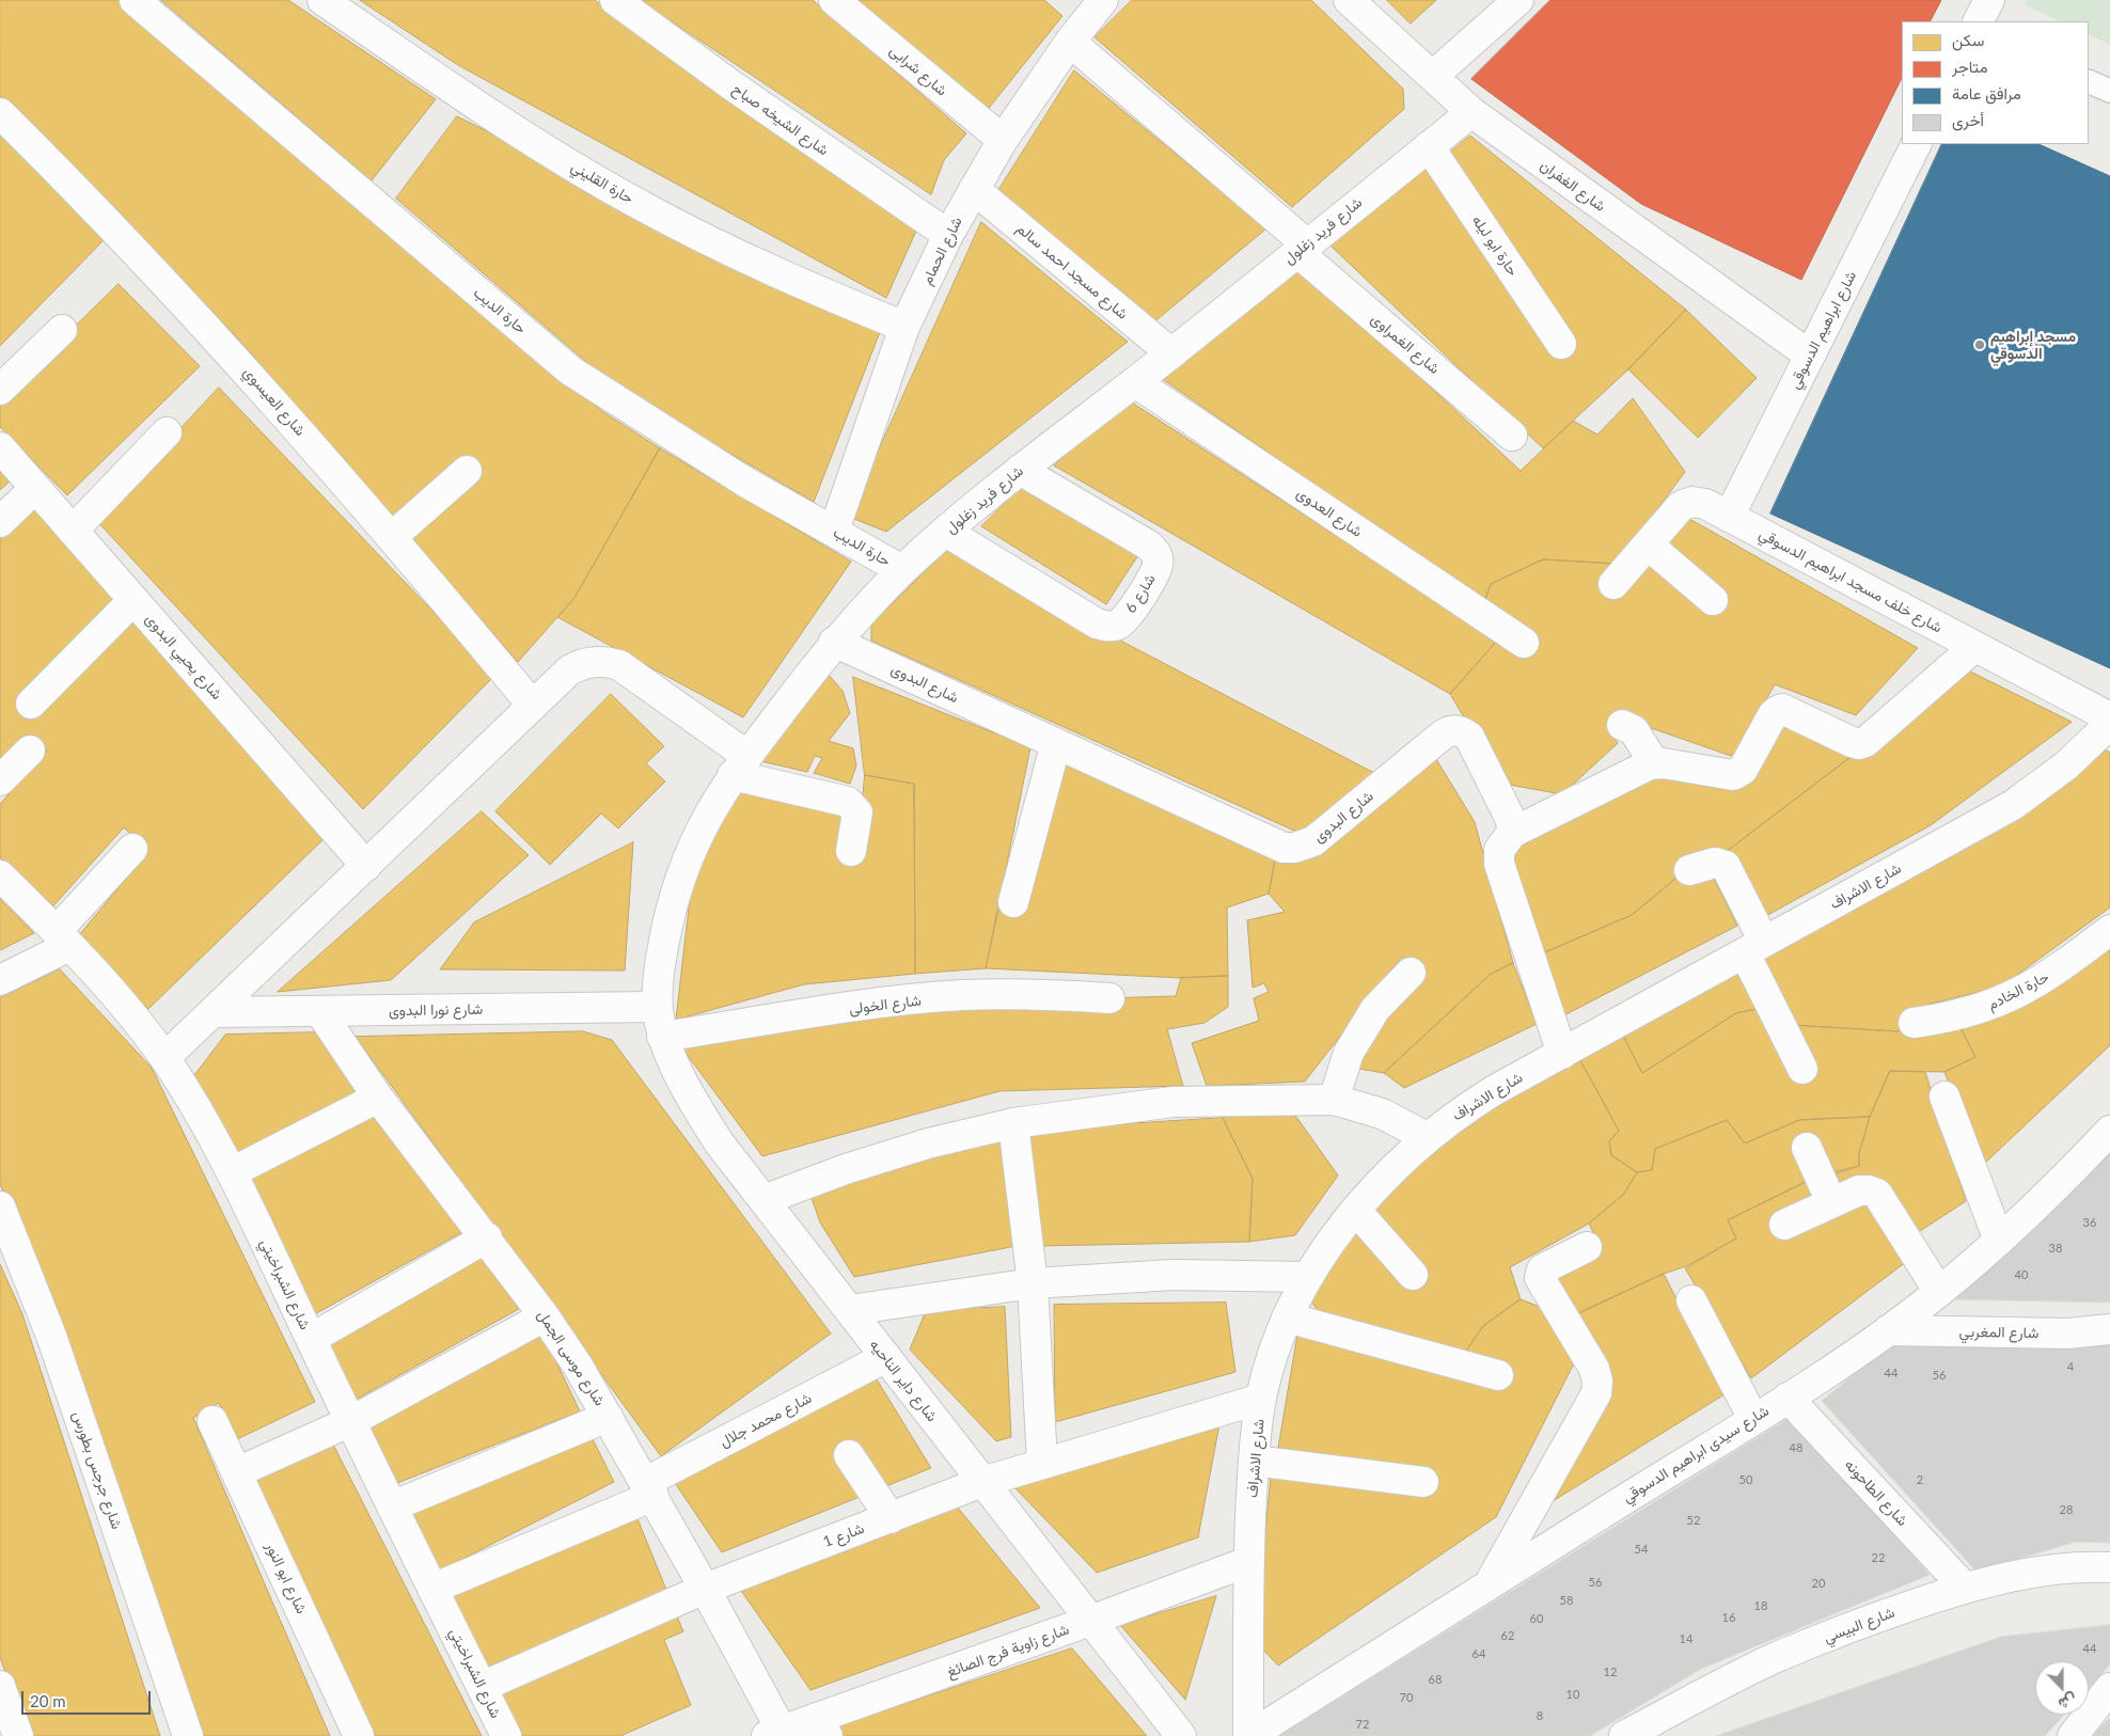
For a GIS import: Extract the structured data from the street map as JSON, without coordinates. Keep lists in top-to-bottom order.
{
  "streets": {
    "street": [
      "شارع شرابى",
      "شارع الشيخه صباح",
      "حارة القليني",
      "شارع الغفران",
      "شارع فريد زغلول",
      "حارة ابو ليله",
      "شارع الحمام",
      "شارع مسجد احمد سالم",
      "حارة الديب",
      "شارع ابراهيم الدسوقي",
      "شارع الغمراوى",
      "شارع العيسوي",
      "شارع العدوى",
      "شارع خلف مسجد ابراهيم الدسوقي",
      "شارع 6",
      "شارع يحيي البدوى",
      "شارع البدوى",
      "شارع الاشراف",
      "حارة الخادم",
      "شارع الخولى",
      "شارع نورا البدوى",
      "شارع الشبراخيتي",
      "شارع المغربي",
      "شارع موسى الجمل",
      "شارع داير الناحيه",
      "شارع محمد جلال",
      "شارع سيدى ابراهيم الدسوقي",
      "شارع جرجس بطورس",
      "شارع الطاحونه",
      "شارع 1",
      "شارع ابو النور",
      "شارع البيسي",
      "شارع زاوية فرج الصائغ"
    ]
  },
  "crossings": [
    ["شارع شرابى", "شارع الحمام"],
    ["شارع الشيخه صباح", "شارع الحمام"],
    ["حارة القليني", "شارع الحمام"],
    ["شارع الغفران", "شارع فريد زغلول"],
    ["شارع الغفران", "شارع ابراهيم الدسوقي"],
    ["شارع فريد زغلول", "حارة ابو ليله"],
    ["شارع فريد زغلول", "شارع مسجد احمد سالم"],
    ["شارع فريد زغلول", "حارة الديب"],
    ["شارع فريد زغلول", "شارع الغمراوى"],
    ["شارع فريد زغلول", "شارع العدوى"],
    ["شارع فريد زغلول", "شارع 6"],
    ["شارع فريد زغلول", "شارع البدوى"],
    ["شارع فريد زغلول", "شارع نورا البدوى"],
    ["شارع فريد زغلول", "شارع داير الناحيه"],
    ["شارع الحمام", "شارع مسجد احمد سالم"],
    ["شارع الحمام", "حارة الديب"],
    ["شارع الحمام", "شارع الغمراوى"],
    ["شارع ابراهيم الدسوقي", "شارع خلف مسجد ابراهيم الدسوقي"],
    ["شارع الاشراف", "شارع سيدى ابراهيم الدسوقي"],
    ["شارع الاشراف", "شارع 1"],
    ["شارع الاشراف", "شارع زاوية فرج الصائغ"],
    ["شارع الخولى", "شارع داير الناحيه"],
    ["شارع نورا البدوى", "شارع موسى الجمل"],
    ["شارع نورا البدوى", "شارع داير الناحيه"],
    ["شارع الشبراخيتي", "شارع محمد جلال"],
    ["شارع الشبراخيتي", "شارع 1"],
    ["شارع المغربي", "شارع سيدى ابراهيم الدسوقي"],
    ["شارع موسى الجمل", "شارع محمد جلال"],
    ["شارع موسى الجمل", "شارع 1"],
    ["شارع موسى الجمل", "شارع زاوية فرج الصائغ"],
    ["شارع داير الناحيه", "شارع محمد جلال"],
    ["شارع داير الناحيه", "شارع 1"],
    ["شارع داير الناحيه", "شارع زاوية فرج الصائغ"],
    ["شارع سيدى ابراهيم الدسوقي", "شارع الطاحونه"],
    ["شارع الطاحونه", "شارع البيسي"]
  ],
  "places": ["مسجد إبراهيم الدسوقي"],
  "house_numbers": [
    "36",
    "38",
    "40",
    "4",
    "44",
    "56",
    "48",
    "50",
    "2",
    "28",
    "52",
    "54",
    "22",
    "56",
    "20",
    "58",
    "18",
    "16",
    "60",
    "62",
    "14",
    "44",
    "64",
    "12",
    "68",
    "10",
    "70",
    "8",
    "72"
  ],
  "legend": [
    "سكن",
    "متاجر",
    "مرافق عامة",
    "أخرى"
  ],
  "scale_bar": "20 m",
  "north": "bottom"
}
